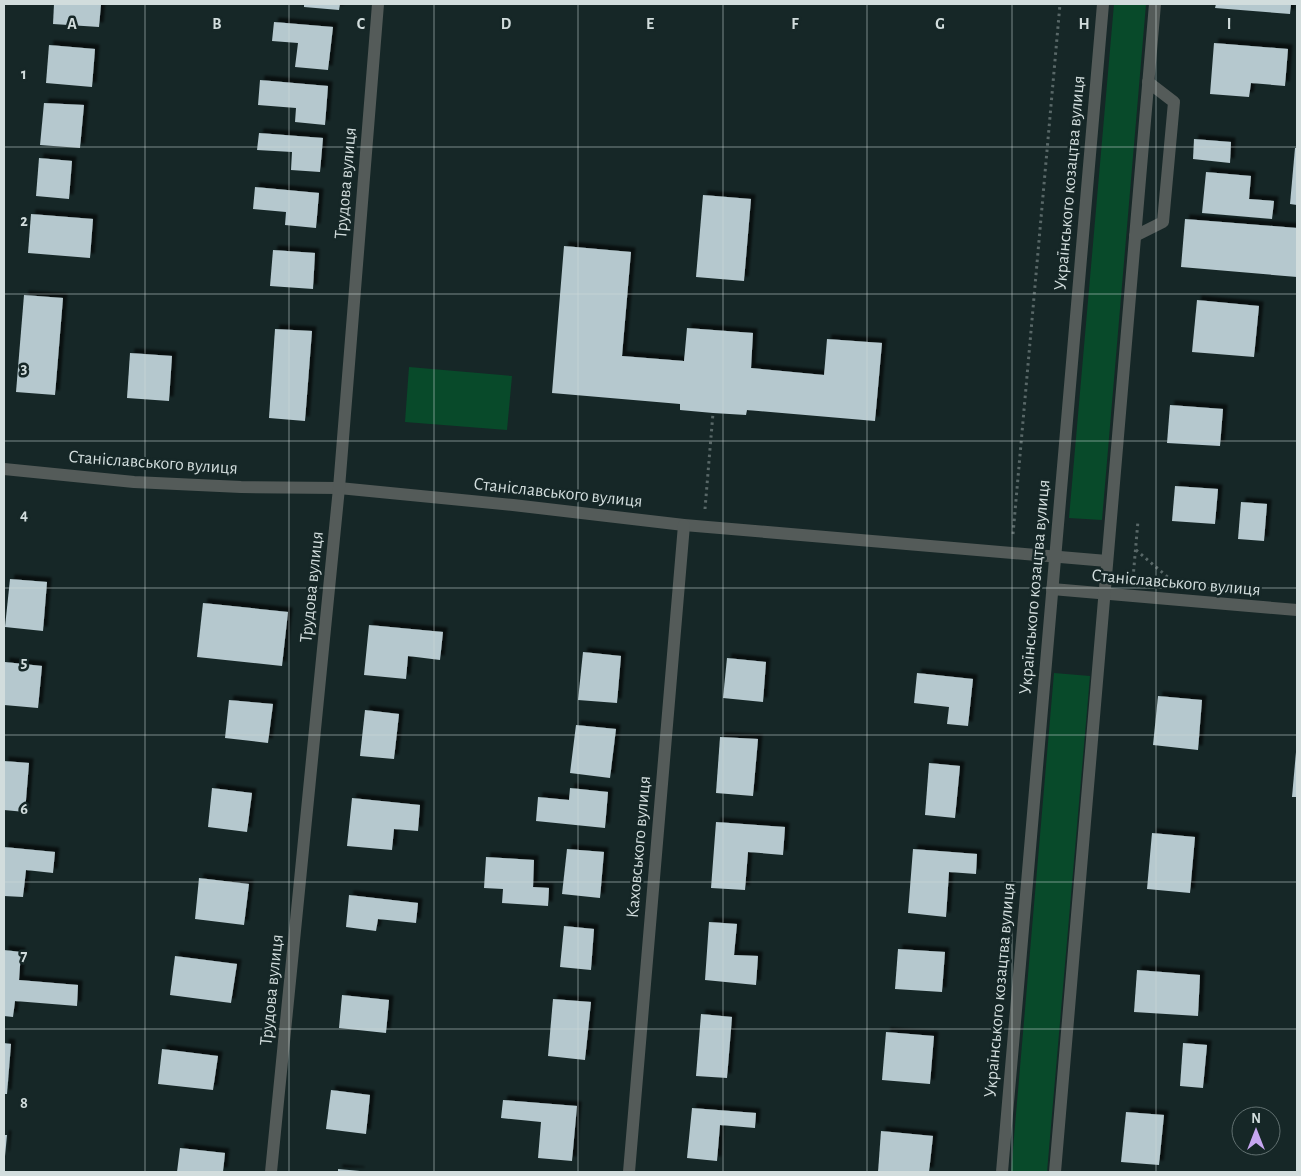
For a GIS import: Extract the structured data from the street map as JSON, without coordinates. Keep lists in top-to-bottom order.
{
  "streets": {
    "street": [
      "Трудова вулиця",
      "Українського козацтва вулиця",
      "Станіславського вулиця",
      "Каховського вулиця"
    ]
  },
  "crossings": [
    ["Трудова вулиця", "Станіславського вулиця"],
    ["Українського козацтва вулиця", "Станіславського вулиця"],
    ["Станіславського вулиця", "Каховського вулиця"]
  ],
  "north": "top",
  "grid": {
    "columns": [
      "A",
      "B",
      "C",
      "D",
      "E",
      "F",
      "G",
      "H",
      "I"
    ],
    "rows": [
      "1",
      "2",
      "3",
      "4",
      "5",
      "6",
      "7",
      "8"
    ]
  }
}
